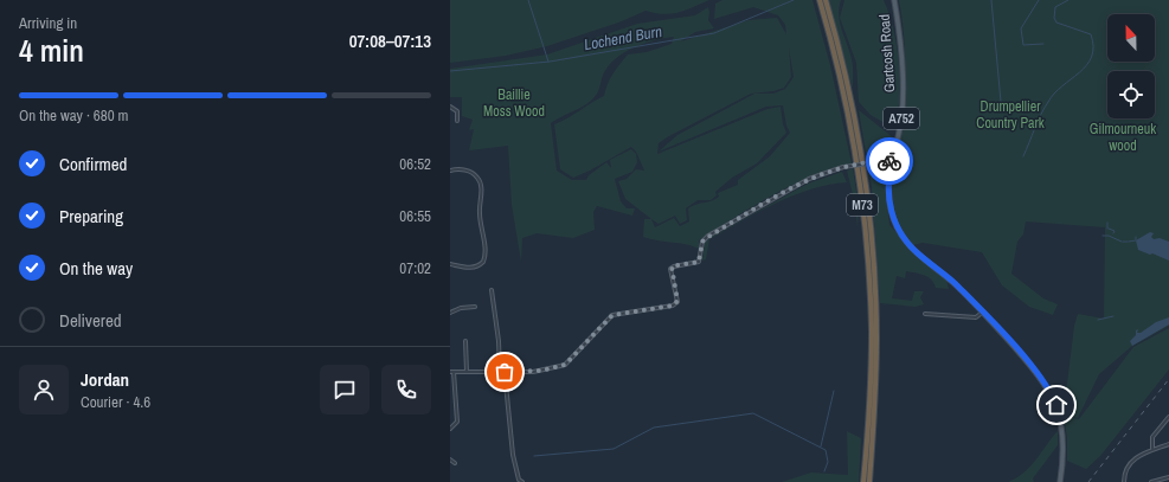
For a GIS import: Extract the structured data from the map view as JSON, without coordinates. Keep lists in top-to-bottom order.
{
  "streets": {
    "highway": ["M73"],
    "main road": ["Gartcosh Road", "A752"]
  },
  "crossings": [
    ["Gartcosh Road", "A752"]
  ],
  "water": ["Lochend Burn"],
  "parks": ["Baillie Moss Wood", "Drumpellier Country Park", "Gilmourneuk wood"],
  "north": "top",
  "page": {
    "heading": ["4 min", "Arriving in", "07:08–07:13"],
    "panel": ["Jordan", "Courier · 4.6"],
    "bar": "On the way · 680 m",
    "list": [
      ["Confirmed", "06:52"],
      ["Preparing", "06:55"],
      ["On the way", "07:02"],
      "Delivered"
    ]
  }
}
